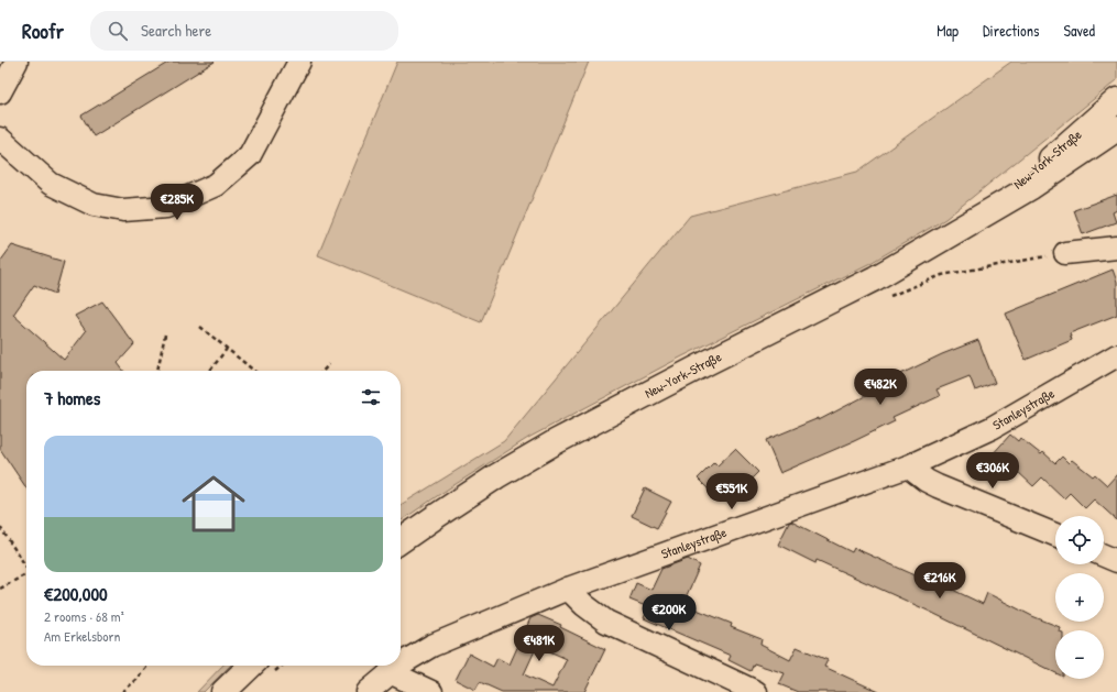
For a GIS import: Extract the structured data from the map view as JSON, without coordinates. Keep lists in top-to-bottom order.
{
  "streets": {
    "main road": ["New-York-Straße"],
    "street": ["Stanleystraße"]
  },
  "page": {
    "header": "Roofr",
    "search": "Search here",
    "nav": ["Map", "Directions", "Saved"],
    "price": [
      "€285K",
      "€482K",
      "€306K",
      "€551K",
      "€216K",
      "€200K",
      "€481K"
    ],
    "heading": "7 homes",
    "list": [
      {
        "name": "€200,000",
        "note": "2 rooms · 68 m² · Am Erkelsborn"
      }
    ],
    "map_buttons": ["+", "−"]
  }
}
